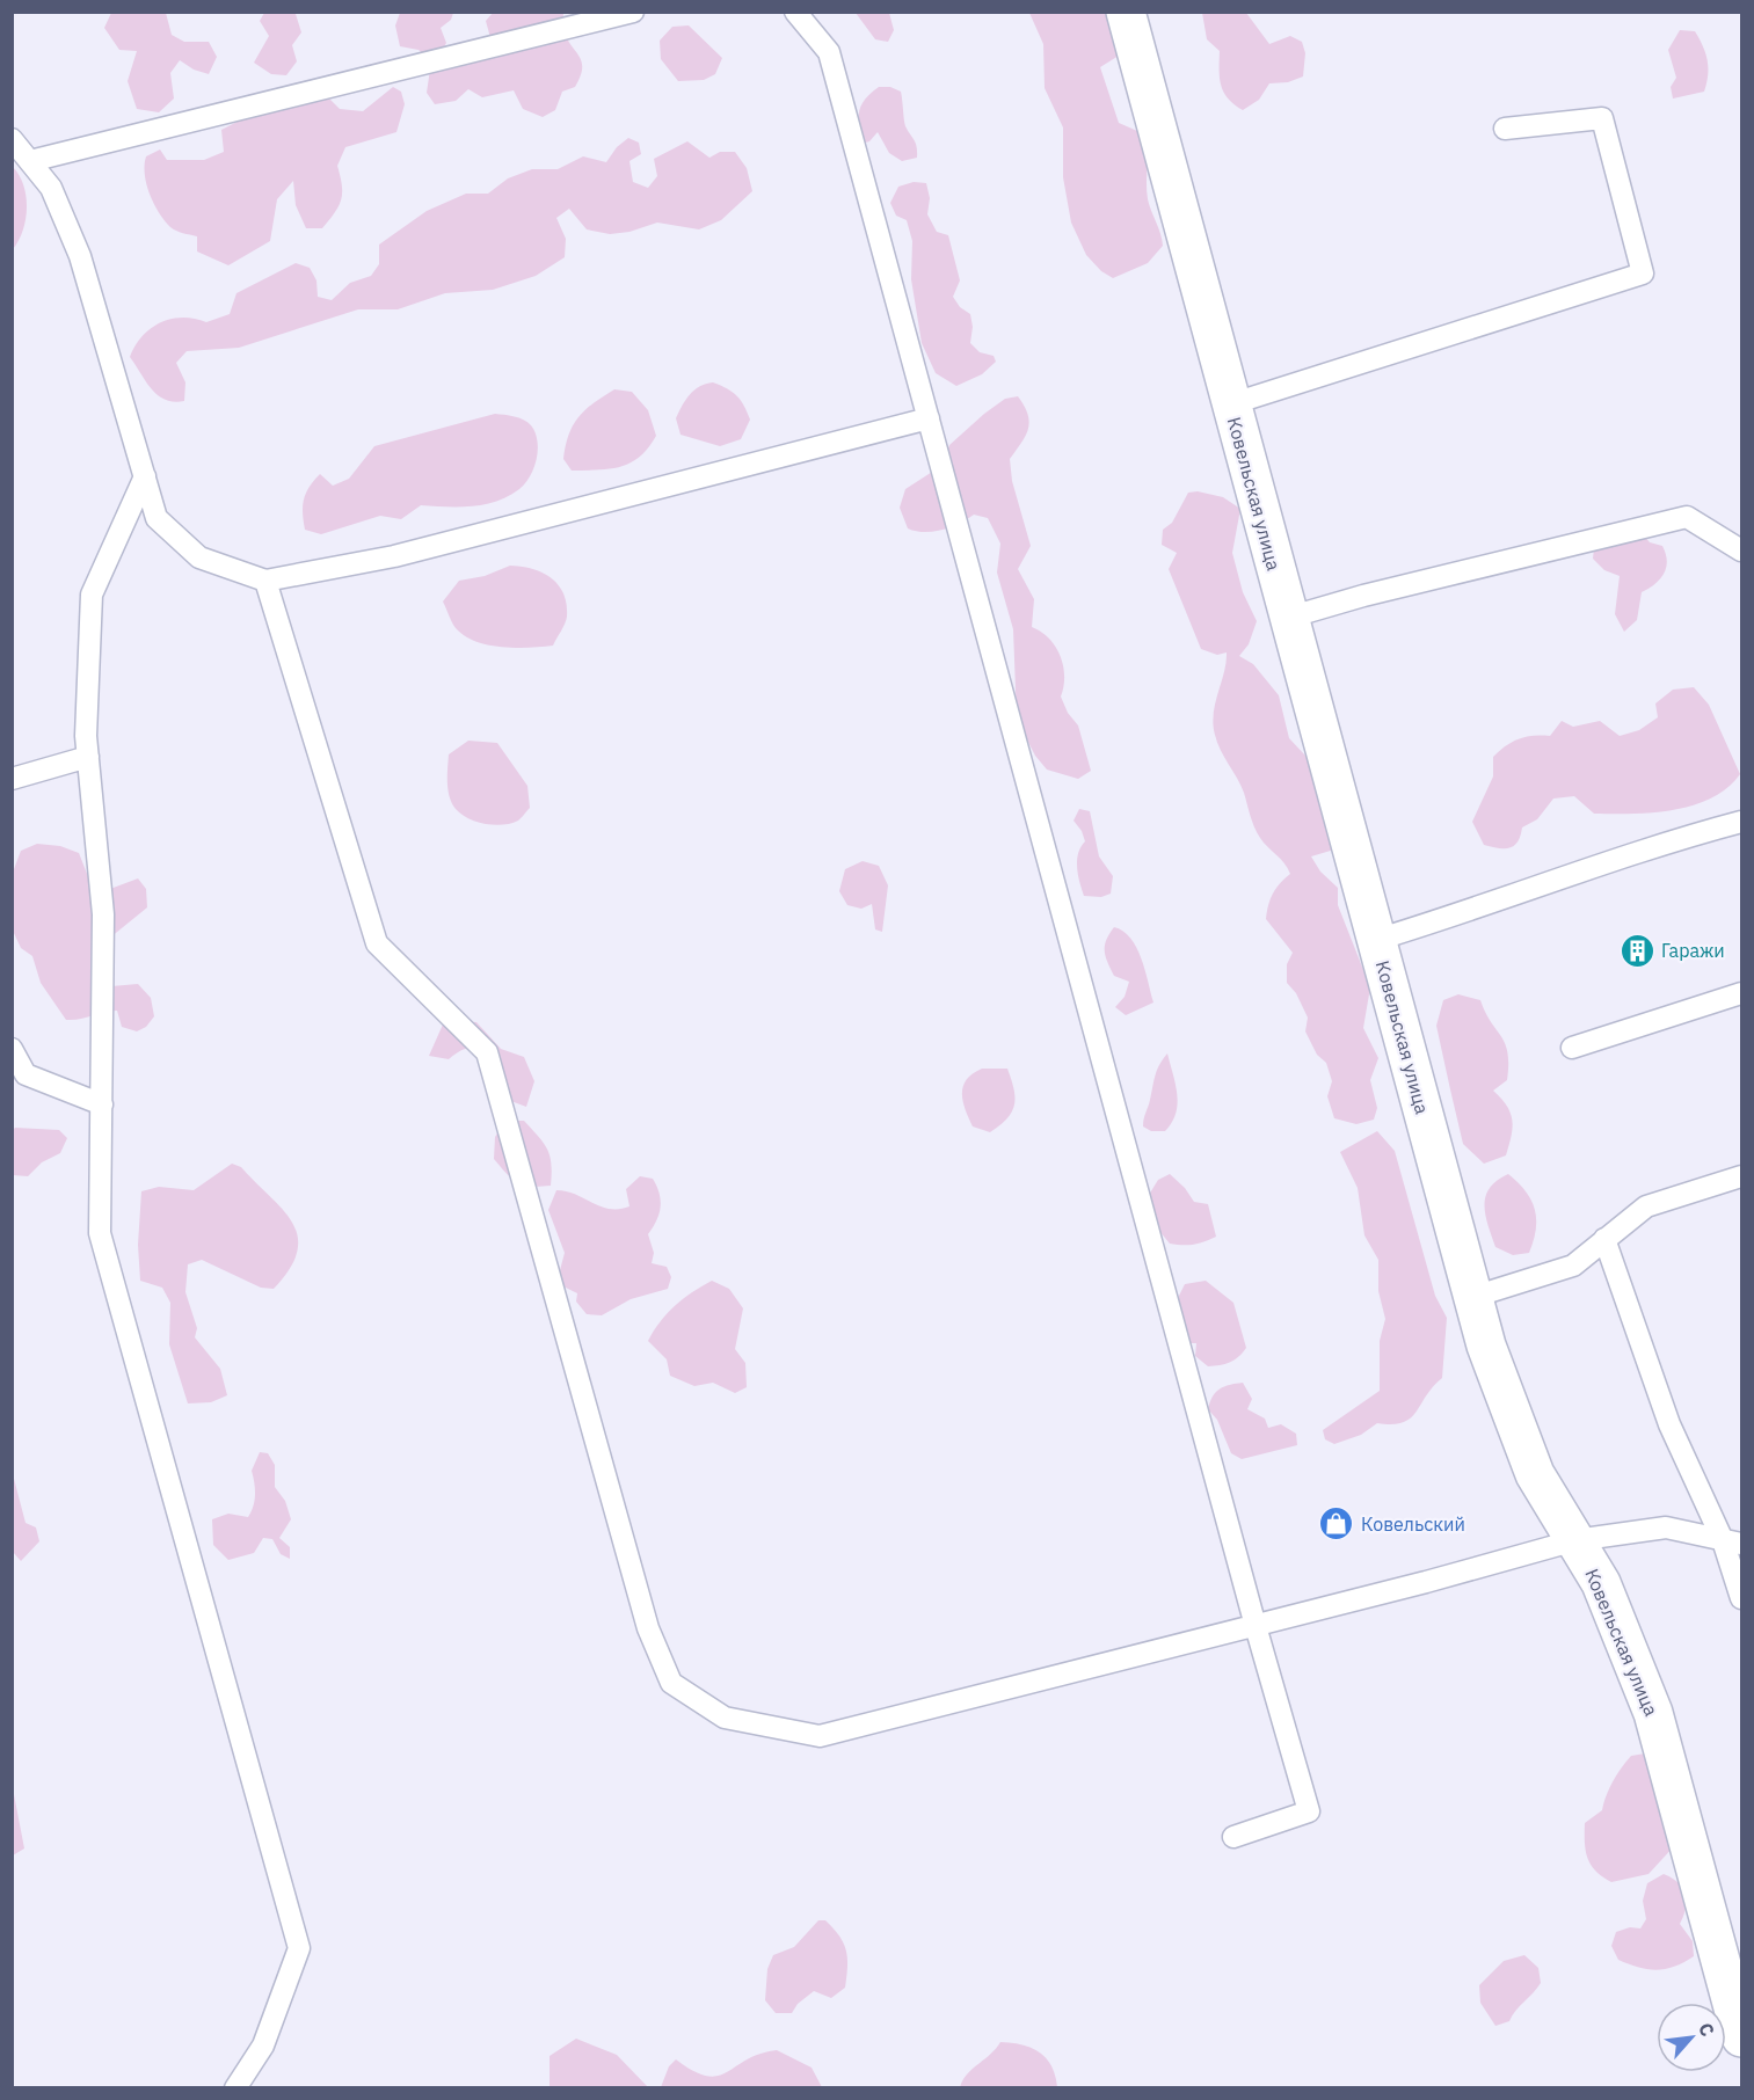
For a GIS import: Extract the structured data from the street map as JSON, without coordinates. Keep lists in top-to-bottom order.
{
  "streets": {
    "street": ["Ковельская улица"]
  },
  "places": {
    "building": ["Гаражи"],
    "shop": ["Ковельский"]
  },
  "north": "top right"
}
